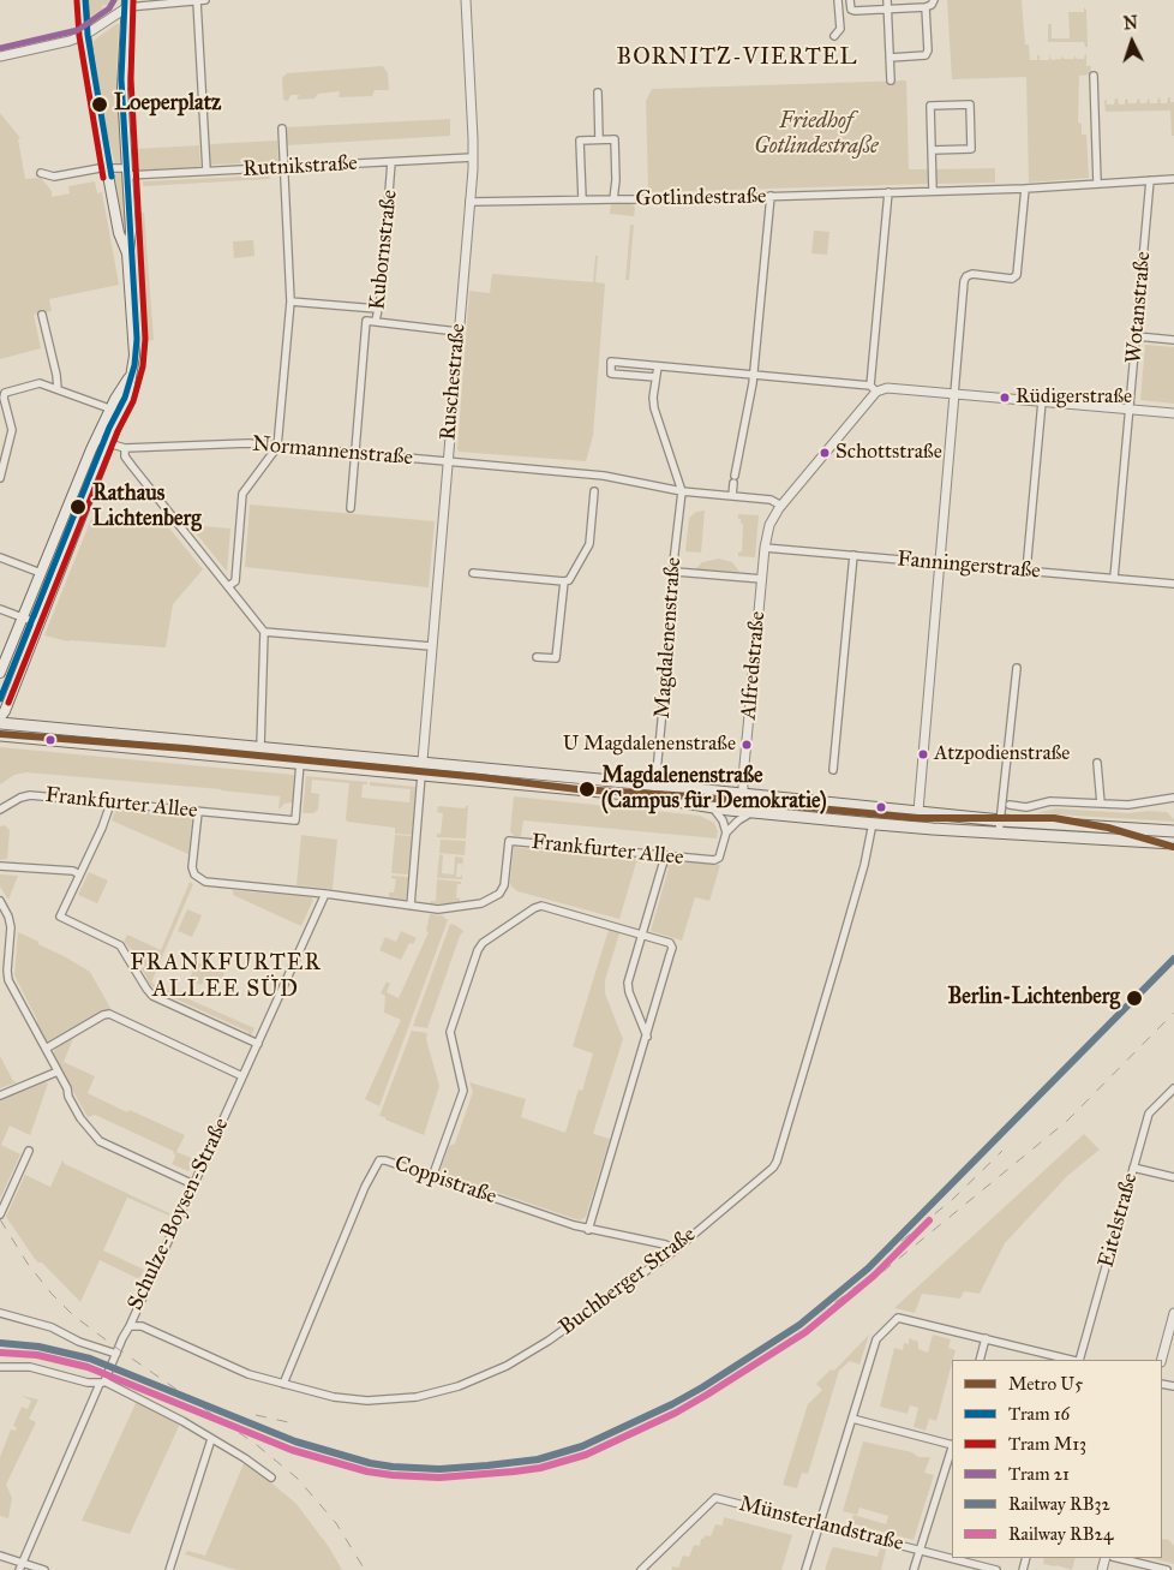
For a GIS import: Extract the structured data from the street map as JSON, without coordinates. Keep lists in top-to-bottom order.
{
  "streets": {
    "street": [
      "Rutnikstraße",
      "Gotlindestraße",
      "Kubornstraße",
      "Wotanstraße",
      "Ruschestraße",
      "Normannenstraße",
      "Fanningerstraße",
      "Magdalenenstraße",
      "Alfredstraße",
      "Frankfurter Allee",
      "Coppistraße",
      "Schulze-Boysen-Straße",
      "Eitelstraße",
      "Buchberger Straße",
      "Münsterlandstraße"
    ]
  },
  "crossings": [
    ["Rutnikstraße", "Kubornstraße"],
    ["Rutnikstraße", "Ruschestraße"],
    ["Gotlindestraße", "Wotanstraße"],
    ["Gotlindestraße", "Ruschestraße"],
    ["Kubornstraße", "Normannenstraße"],
    ["Wotanstraße", "Fanningerstraße"],
    ["Ruschestraße", "Normannenstraße"],
    ["Normannenstraße", "Magdalenenstraße"],
    ["Fanningerstraße", "Alfredstraße"],
    ["Coppistraße", "Buchberger Straße"],
    ["Schulze-Boysen-Straße", "Buchberger Straße"]
  ],
  "districts": ["BORNITZ-VIERTEL", "FRANKFURTER ALLEE SÜD"],
  "parks": ["Friedhof Gotlindestraße"],
  "places": [
    "Loeperplatz",
    "Rüdigerstraße",
    "Schottstraße",
    "Rathaus Lichtenberg",
    "U Magdalenenstraße",
    "Atzpodienstraße",
    "Magdalenenstraße (Campus für Demokratie)",
    "Berlin-Lichtenberg"
  ],
  "lines": [
    "tram line 16",
    "tram line M13",
    "tram line 21",
    "metro line U5",
    "rail line RB32",
    "rail line RB24"
  ],
  "legend": [
    "Metro U5",
    "Tram 16",
    "Tram M13",
    "Tram 21",
    "Railway RB32",
    "Railway RB24"
  ],
  "north": "top"
}
